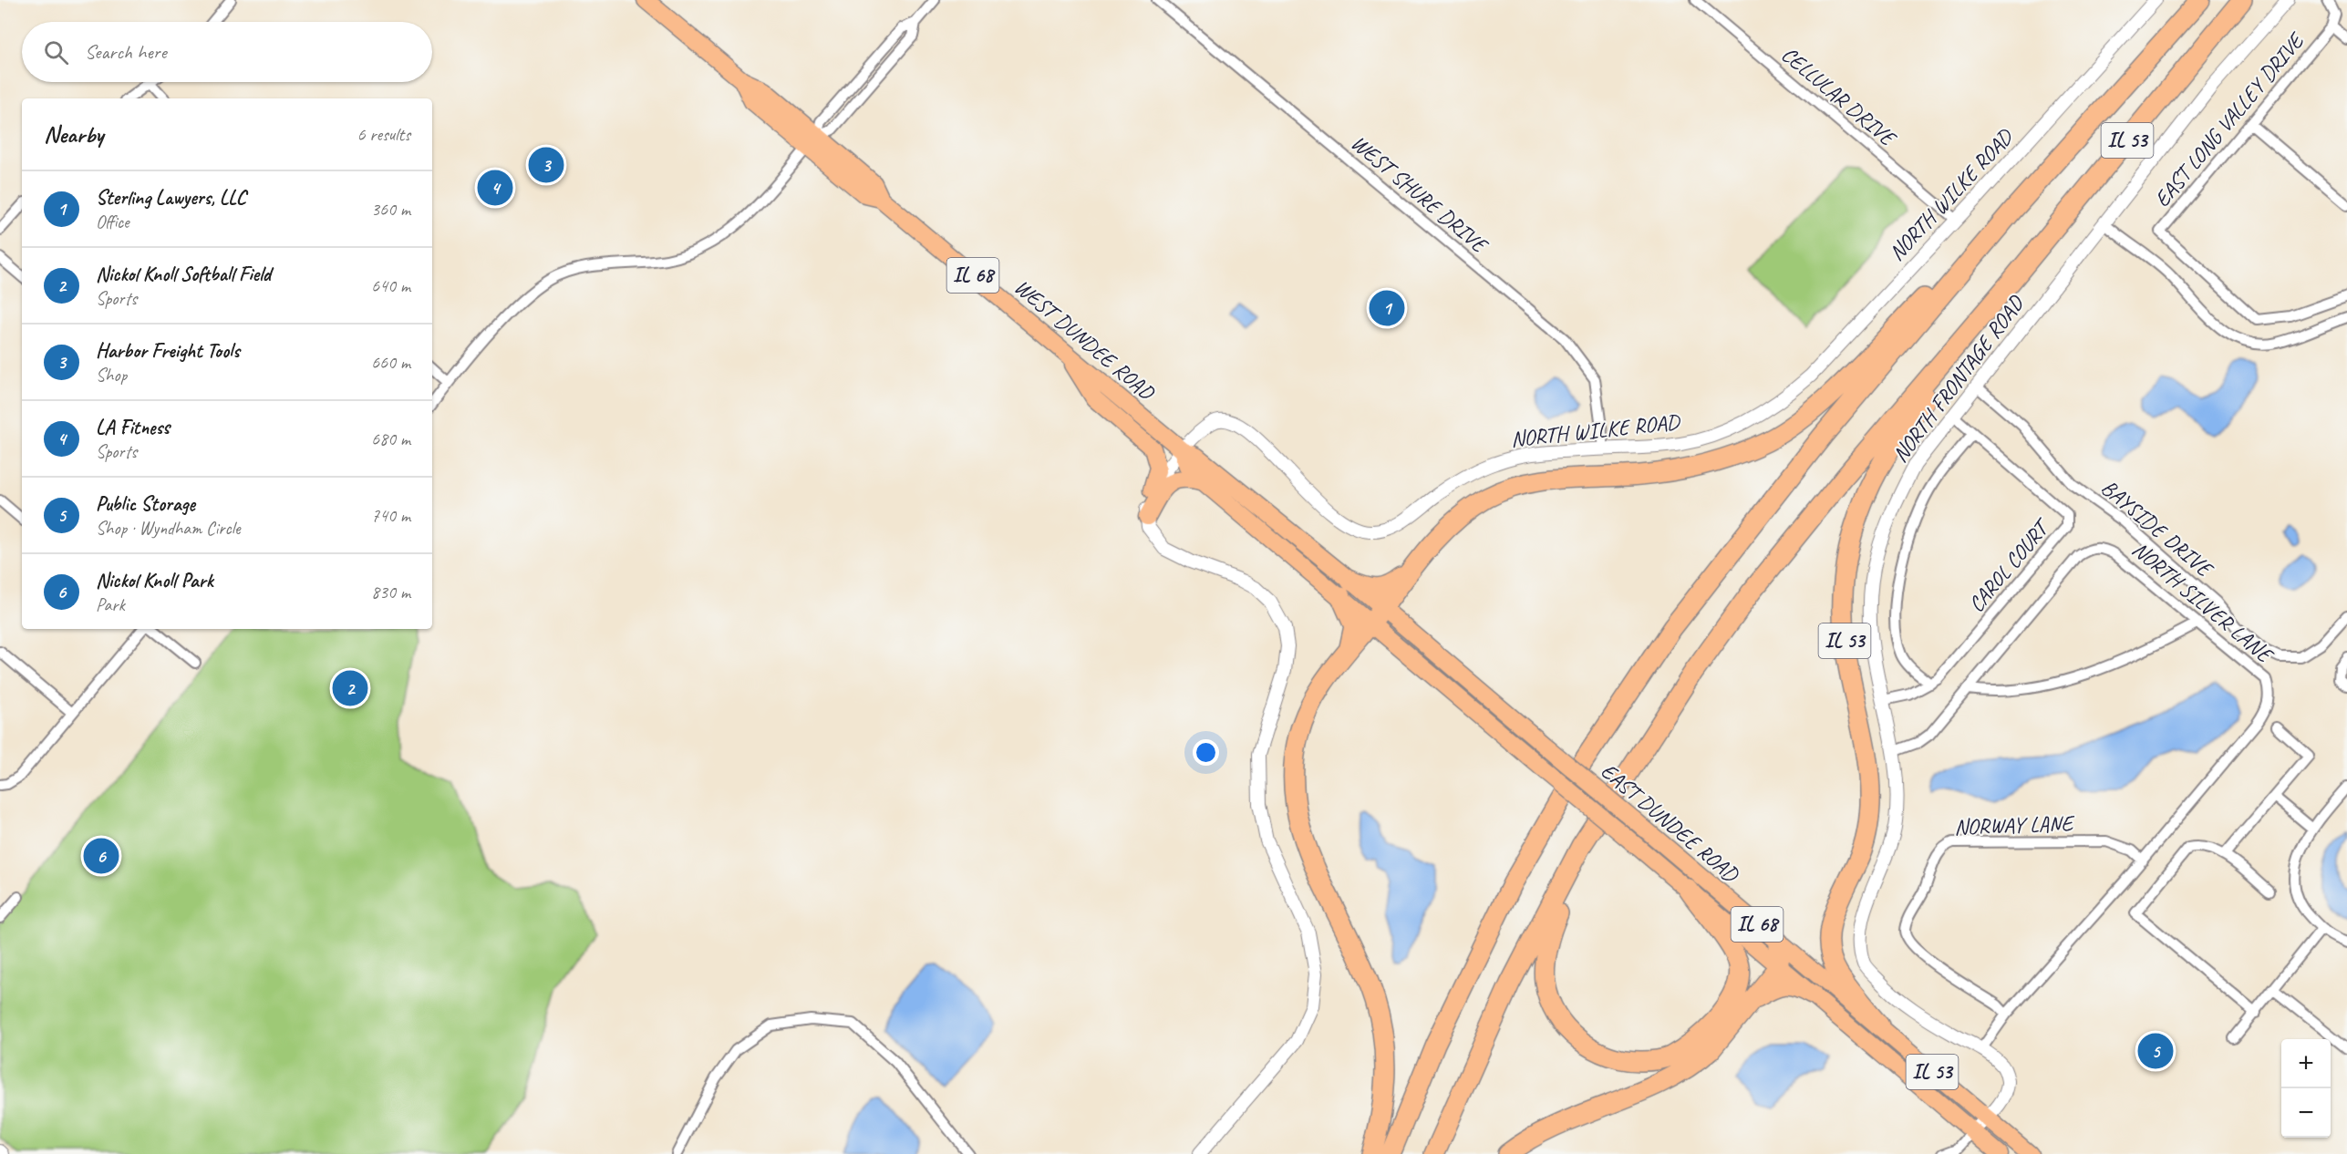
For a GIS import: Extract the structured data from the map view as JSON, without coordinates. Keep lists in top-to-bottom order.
{
  "streets": {
    "highway": ["IL 53"],
    "main road": ["IL 68", "WEST DUNDEE ROAD", "EAST DUNDEE ROAD"],
    "street": [
      "CELLULAR DRIVE",
      "EAST LONG VALLEY DRIVE",
      "WEST SHURE DRIVE",
      "NORTH WILKE ROAD",
      "NORTH FRONTAGE ROAD",
      "BAYSIDE DRIVE",
      "CAROL COURT",
      "NORTH SILVER LANE",
      "NORWAY LANE"
    ]
  },
  "crossings": [
    ["CELLULAR DRIVE", "NORTH WILKE ROAD"],
    ["IL 53", "WEST DUNDEE ROAD"],
    ["IL 53", "EAST DUNDEE ROAD"],
    ["WEST SHURE DRIVE", "NORTH WILKE ROAD"],
    ["NORTH WILKE ROAD", "WEST DUNDEE ROAD"],
    ["WEST DUNDEE ROAD", "EAST DUNDEE ROAD"],
    ["NORTH FRONTAGE ROAD", "BAYSIDE DRIVE"],
    ["NORTH FRONTAGE ROAD", "CAROL COURT"],
    ["NORTH FRONTAGE ROAD", "NORTH SILVER LANE"],
    ["NORTH FRONTAGE ROAD", "EAST DUNDEE ROAD"],
    ["NORTH SILVER LANE", "NORWAY LANE"]
  ],
  "page": {
    "search": "Search here",
    "heading": ["Nearby", "6 results"],
    "pins": [
      "3",
      "4",
      "1",
      "2",
      "6",
      "5"
    ],
    "list": [
      {
        "mark": "1",
        "name": "Sterling Lawyers, LLC",
        "note": "Office",
        "value": "360 m"
      },
      {
        "mark": "2",
        "name": "Nickol Knoll Softball Field",
        "note": "Sports",
        "value": "640 m"
      },
      {
        "mark": "3",
        "name": "Harbor Freight Tools",
        "note": "Shop",
        "value": "660 m"
      },
      {
        "mark": "4",
        "name": "LA Fitness",
        "note": "Sports",
        "value": "680 m"
      },
      {
        "mark": "5",
        "name": "Public Storage",
        "note": "Shop · Wyndham Circle",
        "value": "740 m"
      },
      {
        "mark": "6",
        "name": "Nickol Knoll Park",
        "note": "Park",
        "value": "830 m"
      }
    ],
    "map_buttons": ["+", "−"]
  }
}
